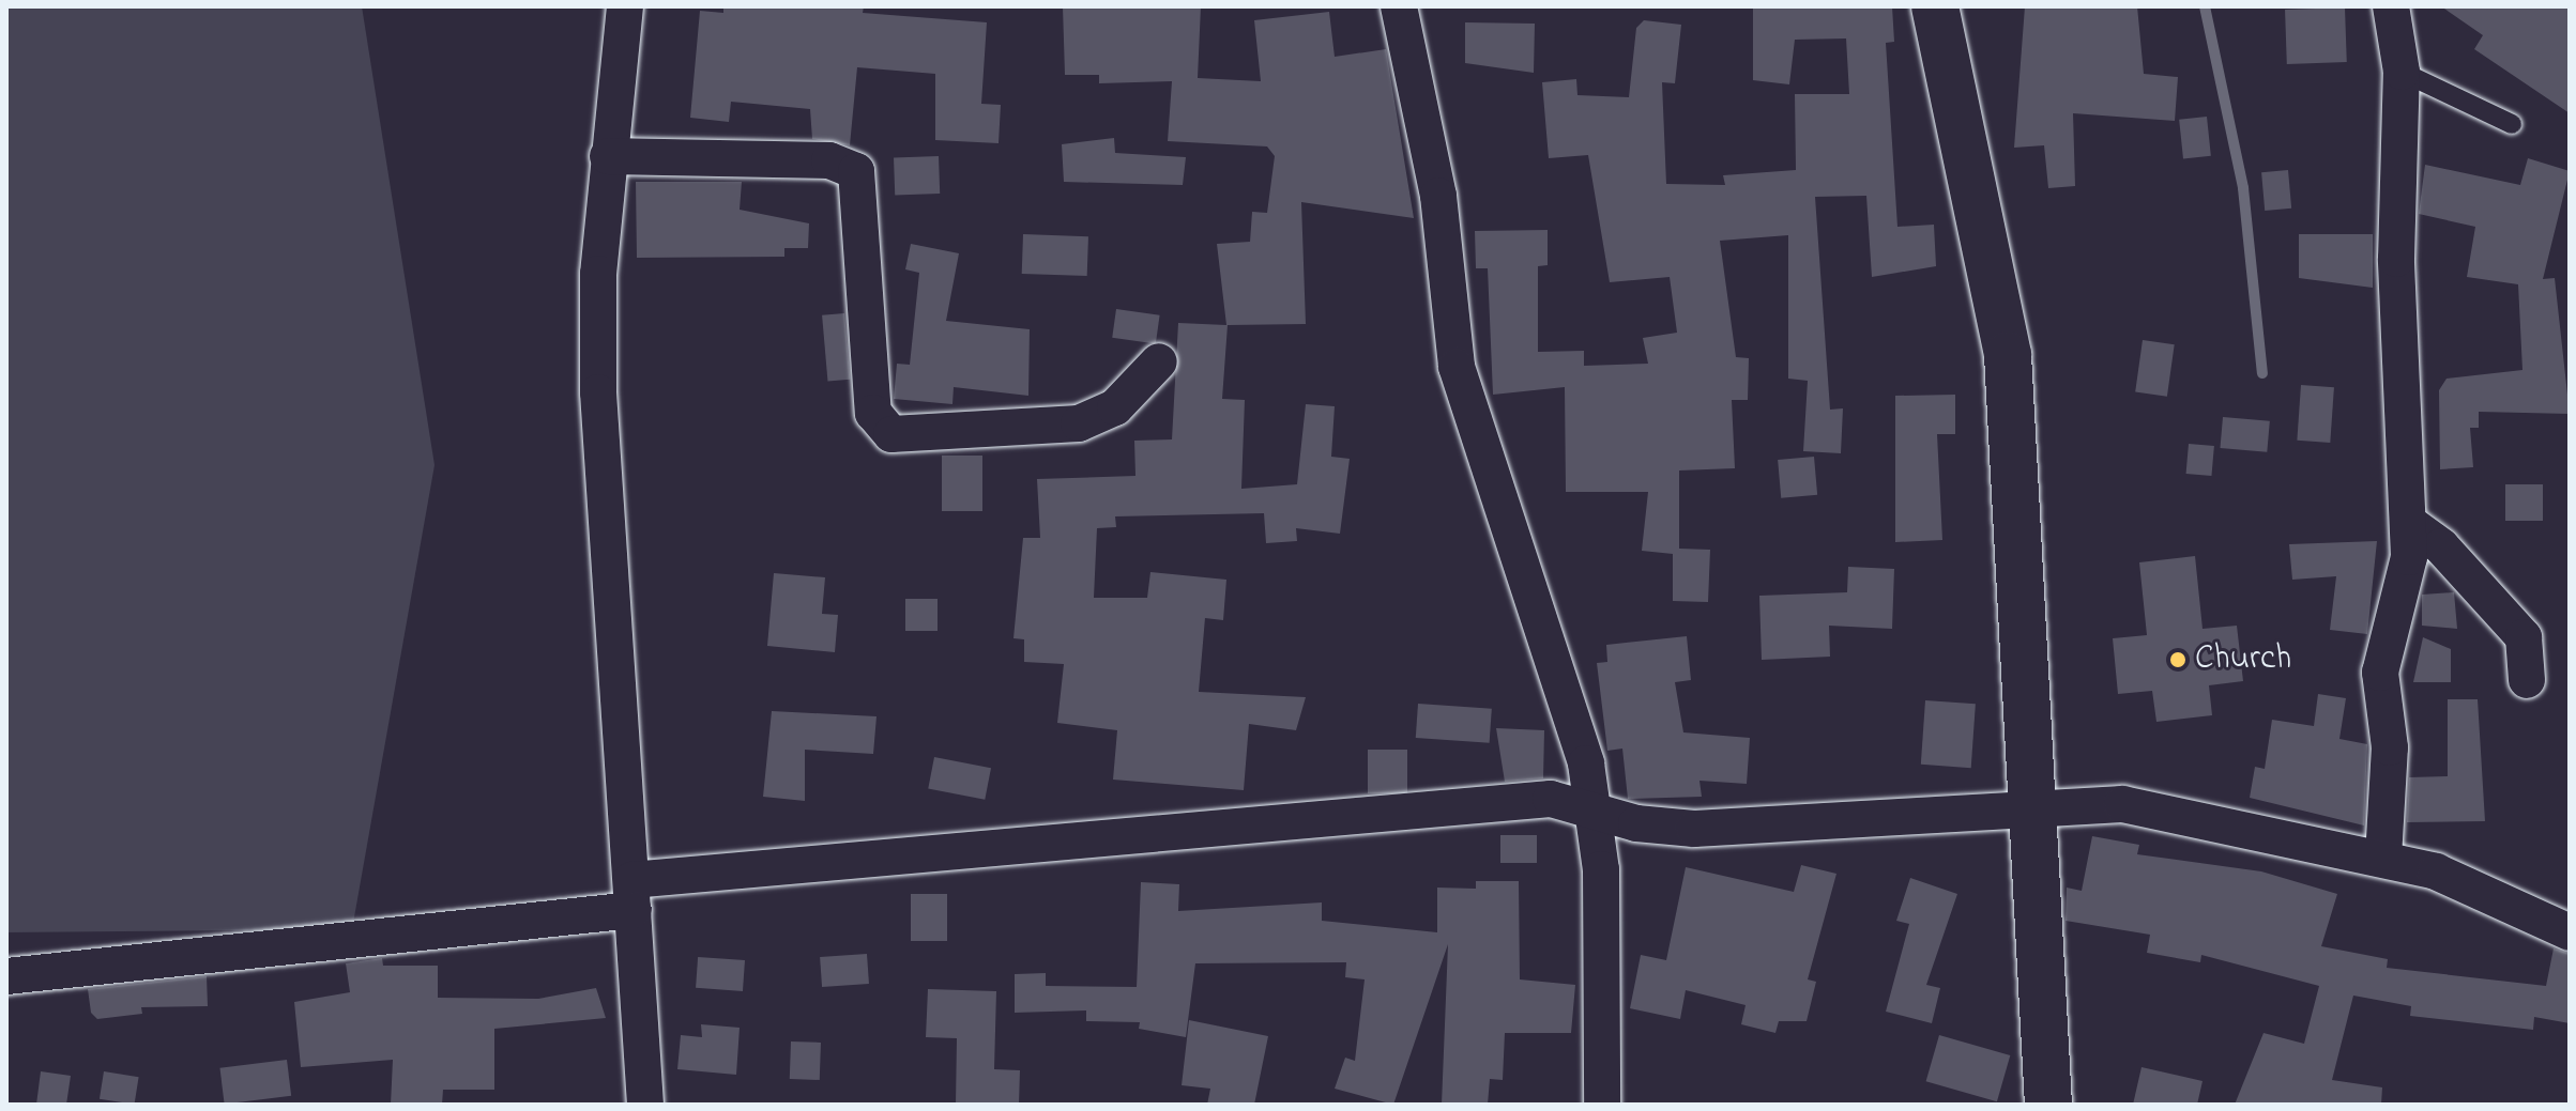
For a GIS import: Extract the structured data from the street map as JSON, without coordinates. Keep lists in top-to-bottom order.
{
  "places": ["Church"]
}
